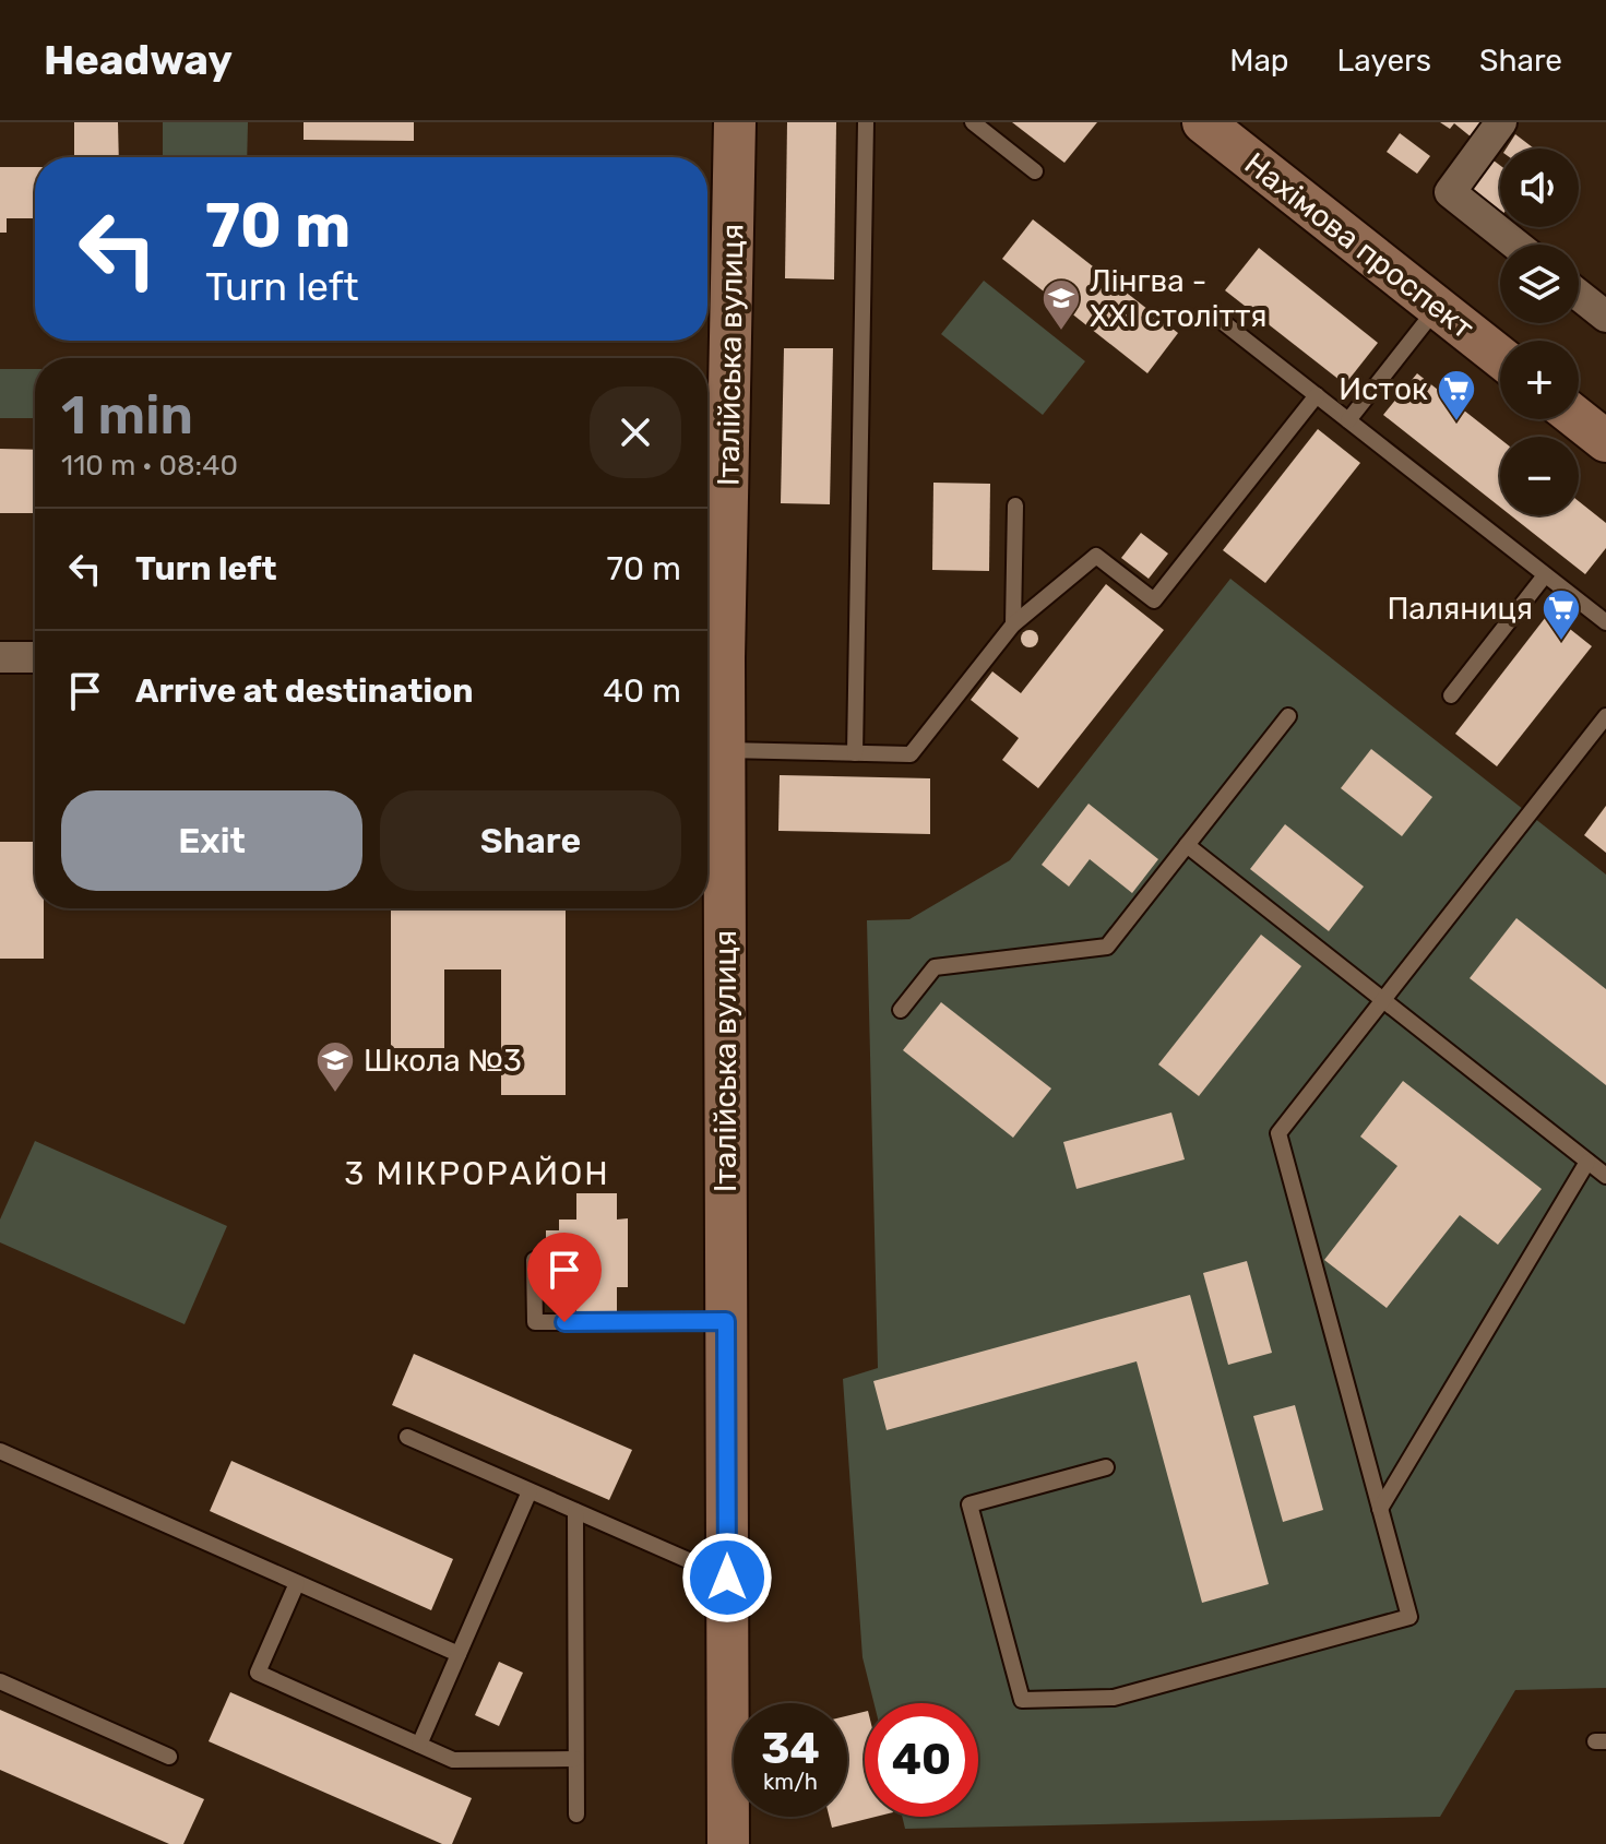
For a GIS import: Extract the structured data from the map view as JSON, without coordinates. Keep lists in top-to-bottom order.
{
  "streets": {
    "street": ["Нахімова проспект", "Італійська вулиця"]
  },
  "districts": ["3 МІКРОРАЙОН"],
  "places": {
    "school or university": ["Лінгва - XXI століття", "Школа №3"],
    "supermarket": ["Исток", "Паляниця"]
  },
  "page": {
    "header": "Headway",
    "nav": ["Map", "Layers", "Share"],
    "map_buttons": ["+", "−"],
    "turn": ["70 m", "Turn left"],
    "heading": ["1 min", "110 m · 08:40"],
    "list": [
      {
        "name": "Turn left",
        "value": "70 m"
      },
      {
        "name": "Arrive at destination",
        "value": "40 m"
      }
    ],
    "buttons": ["Exit", "Share"],
    "speed": "34 km/h",
    "limit": "40"
  }
}
